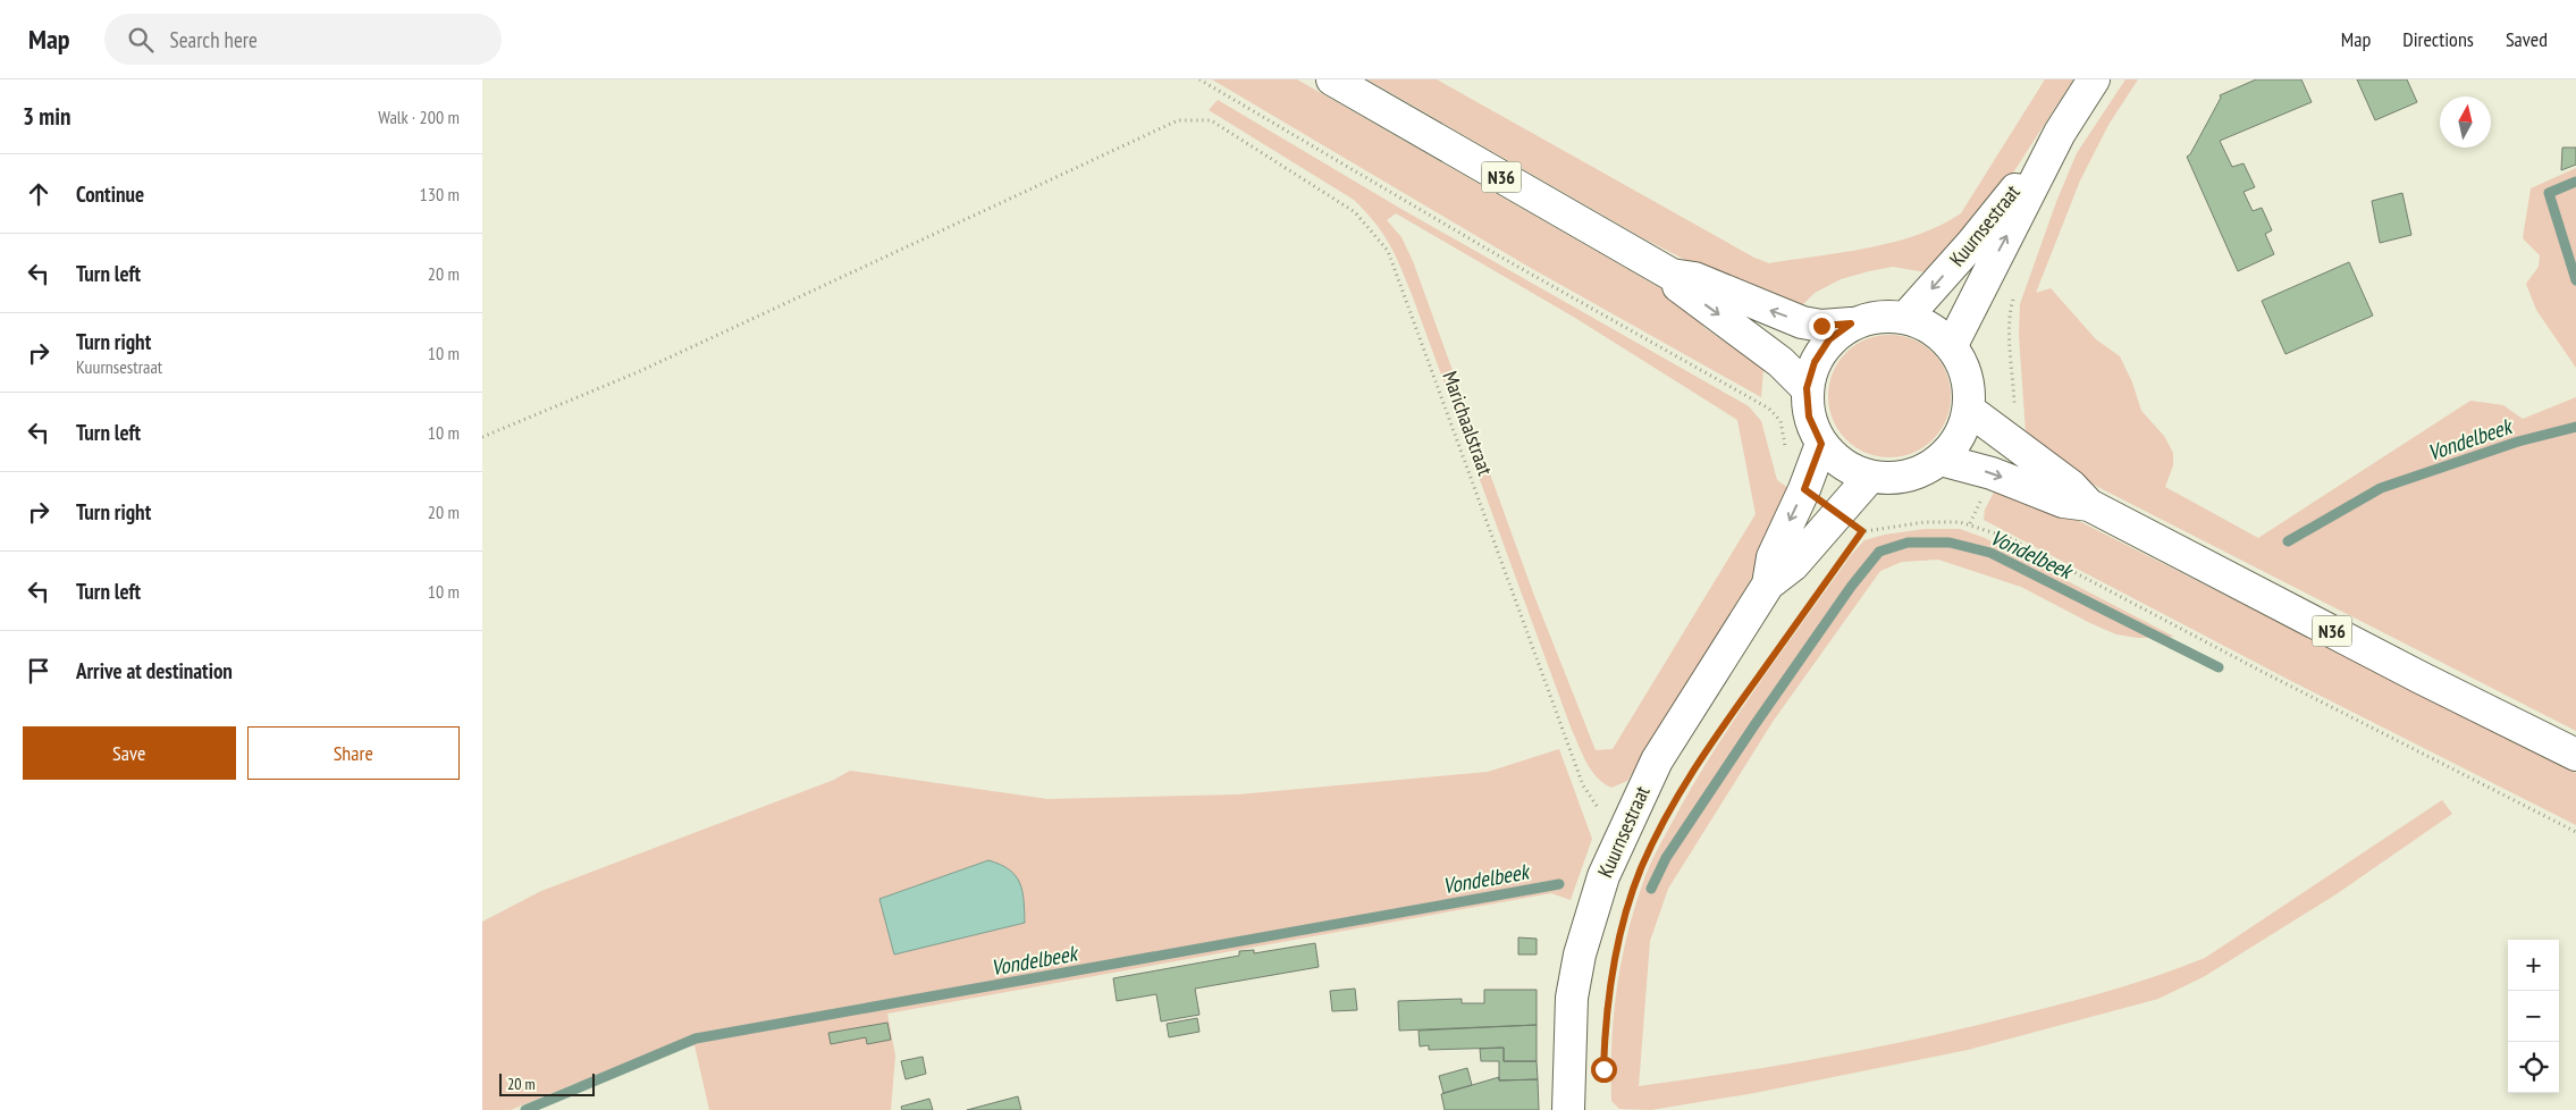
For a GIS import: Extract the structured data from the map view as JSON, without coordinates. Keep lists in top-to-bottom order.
{
  "streets": {
    "main road": ["N36", "Kuurnsestraat"],
    "path": ["Marichaalstraat"]
  },
  "crossings": [
    ["N36", "Kuurnsestraat"],
    ["Kuurnsestraat", "Marichaalstraat"]
  ],
  "water": ["Vondelbeek"],
  "scale_bar": "20 m",
  "north": "top",
  "page": {
    "header": "Map",
    "search": "Search here",
    "nav": ["Map", "Directions", "Saved"],
    "heading": ["3 min", "Walk · 200 m"],
    "list": [
      ["Continue", "130 m"],
      ["Turn left", "20 m"],
      ["Turn right", "Kuurnsestraat", "10 m"],
      ["Turn left", "10 m"],
      ["Turn right", "20 m"],
      ["Turn left", "10 m"],
      "Arrive at destination"
    ],
    "buttons": ["Save", "Share"],
    "map_buttons": ["+", "−"],
    "scale": "20 m"
  }
}
